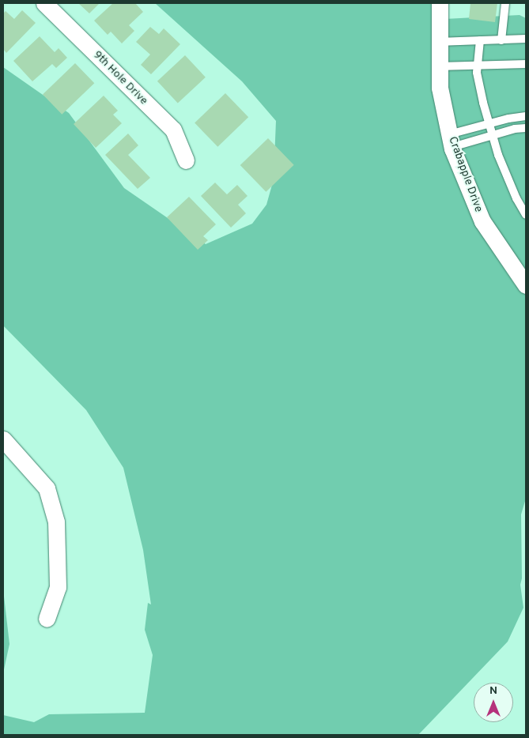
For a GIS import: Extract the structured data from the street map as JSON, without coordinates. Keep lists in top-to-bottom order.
{
  "streets": {
    "street": ["9th Hole Drive", "Crabapple Drive"]
  },
  "north": "top"
}
